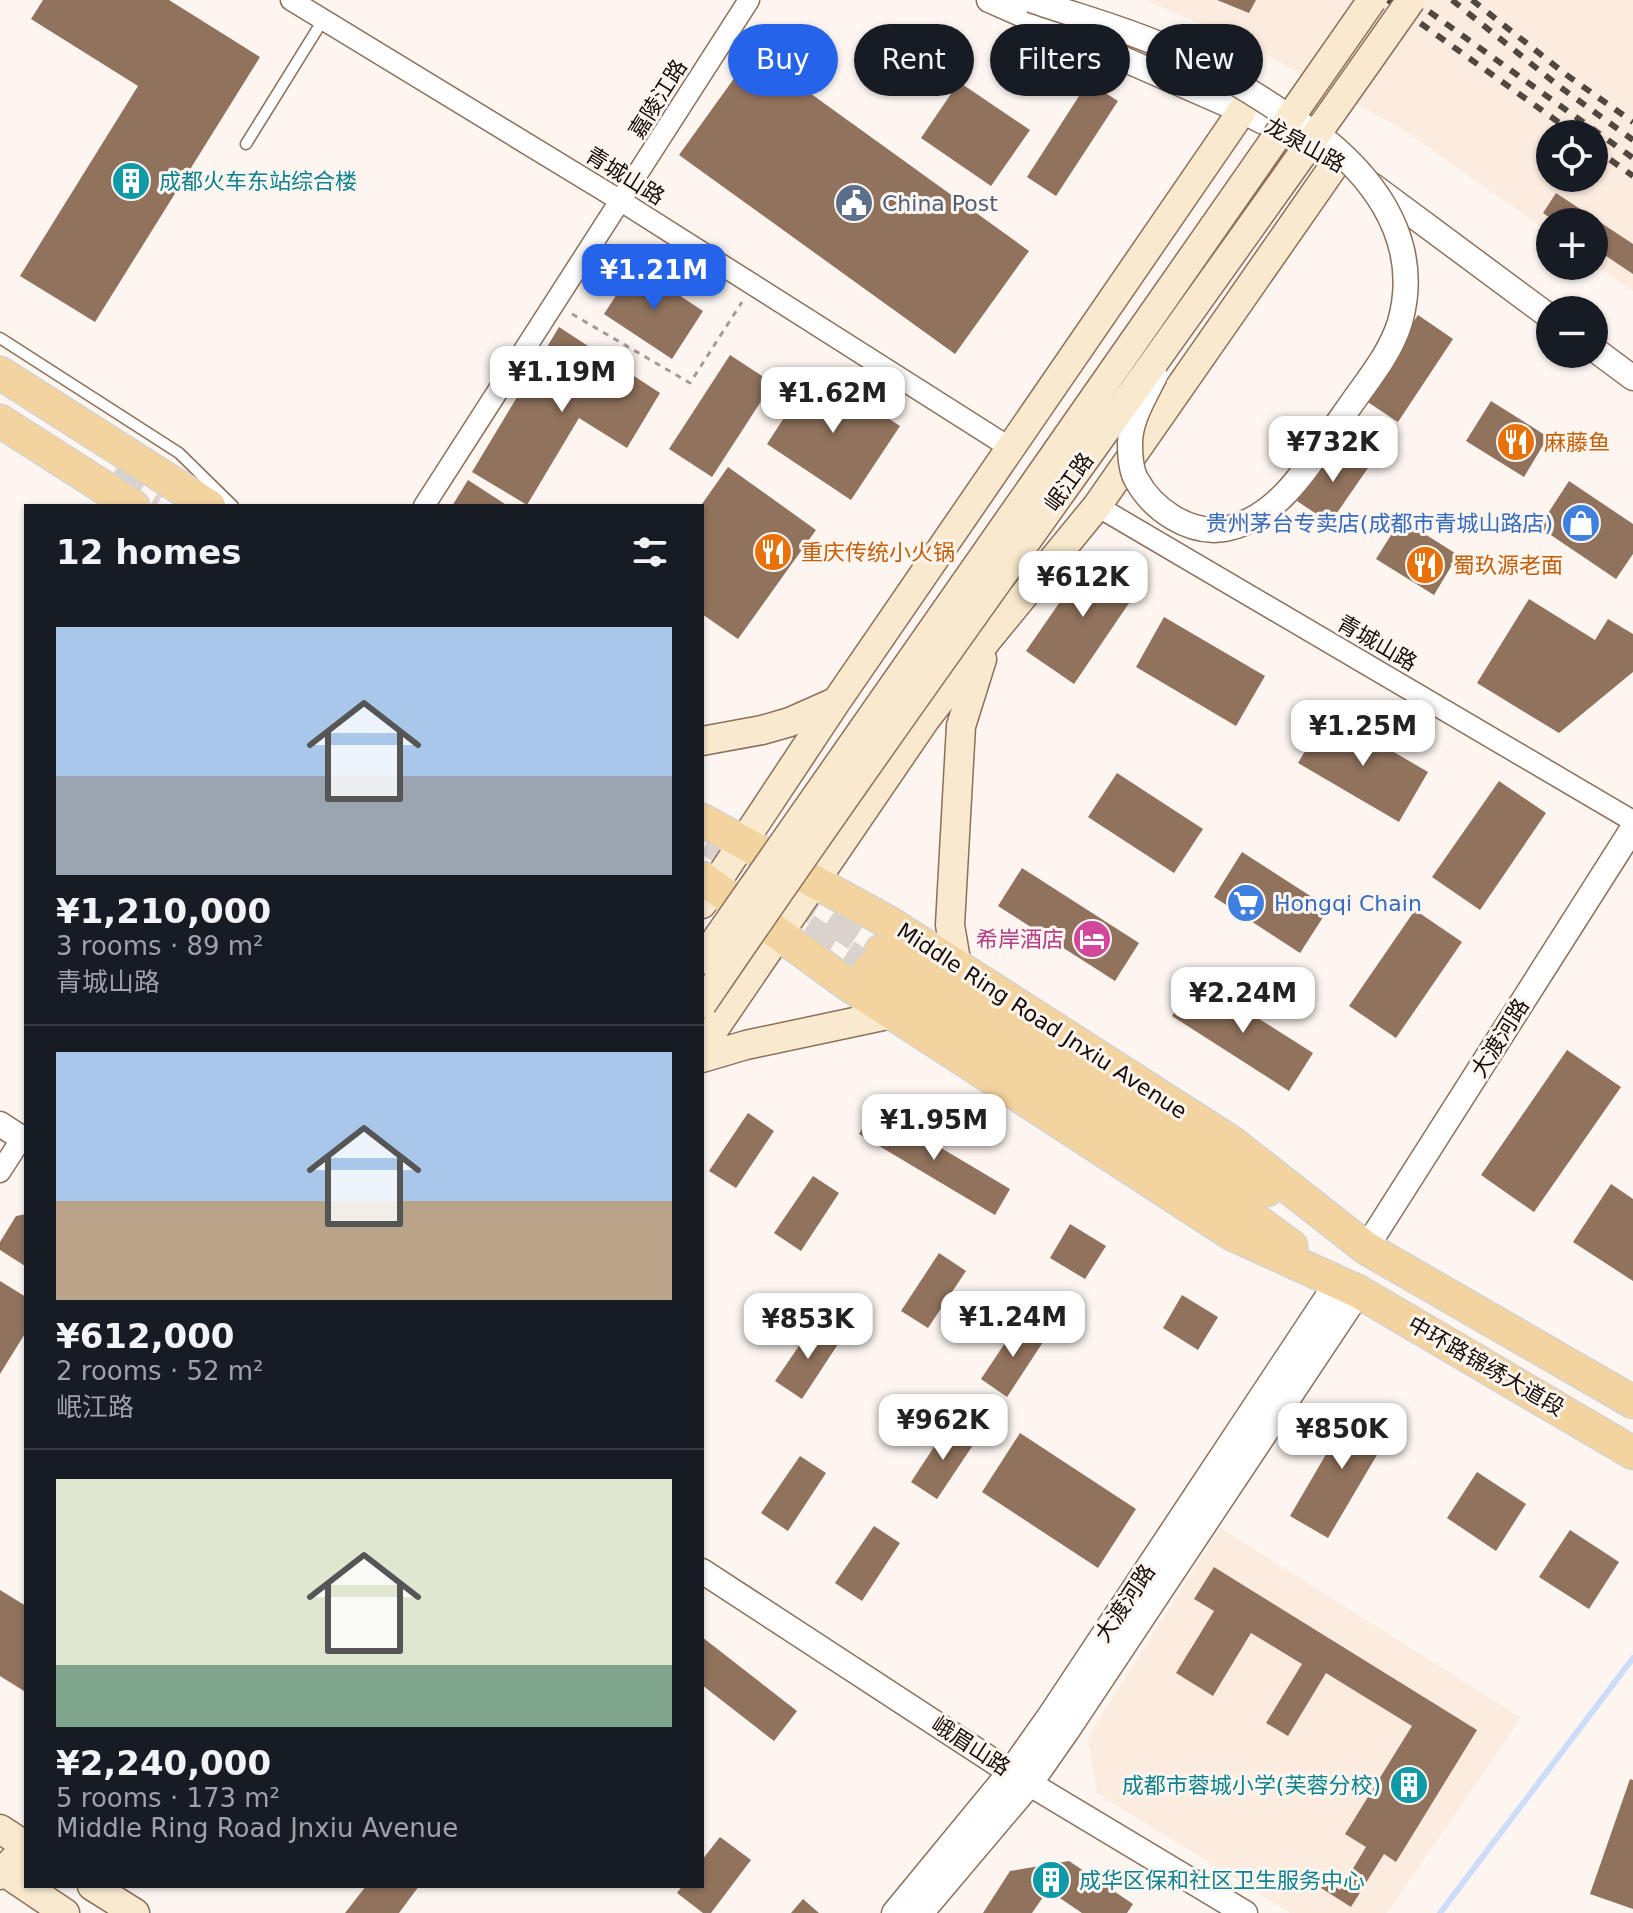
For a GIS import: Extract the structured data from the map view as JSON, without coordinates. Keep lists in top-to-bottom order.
{
  "streets": {
    "main road": ["岷江路", "Middle Ring Road Jnxiu Avenue", "中环路锦绣大道段"],
    "street": [
      "嘉陵江路",
      "龙泉山路",
      "青城山路",
      "大渡河路",
      "峨眉山路"
    ]
  },
  "crossings": [
    ["嘉陵江路", "青城山路"],
    ["龙泉山路", "岷江路"],
    ["青城山路", "岷江路"],
    ["岷江路", "Middle Ring Road Jnxiu Avenue"],
    ["Middle Ring Road Jnxiu Avenue", "大渡河路"],
    ["Middle Ring Road Jnxiu Avenue", "中环路锦绣大道段"],
    ["大渡河路", "中环路锦绣大道段"],
    ["大渡河路", "峨眉山路"]
  ],
  "places": {
    "building": ["成都火车东站综合楼", "成都市蓉城小学(芙蓉分校)", "成华区保和社区卫生服务中心"],
    "public building": ["China Post"],
    "restaurant": ["麻藤鱼", "重庆传统小火锅", "蜀玖源老面"],
    "shop": ["贵州茅台专卖店(成都市青城山路店)"],
    "supermarket": ["Hongqi Chain"],
    "hotel": ["希岸酒店"]
  },
  "page": {
    "chip": [
      "Buy",
      "Rent",
      "Filters",
      "New"
    ],
    "map_buttons": ["+", "−"],
    "price": [
      "¥1.21M",
      "¥1.19M",
      "¥1.62M",
      "¥732K",
      "¥612K",
      "¥1.25M",
      "¥2.24M",
      "¥1.95M",
      "¥1.24M",
      "¥853K",
      "¥962K",
      "¥850K"
    ],
    "heading": "12 homes",
    "list": [
      {
        "name": "¥1,210,000",
        "note": "3 rooms · 89 m² · 青城山路"
      },
      {
        "name": "¥612,000",
        "note": "2 rooms · 52 m² · 岷江路"
      },
      {
        "name": "¥2,240,000",
        "note": "5 rooms · 173 m² · Middle Ring Road Jnxiu Avenue"
      }
    ]
  }
}
